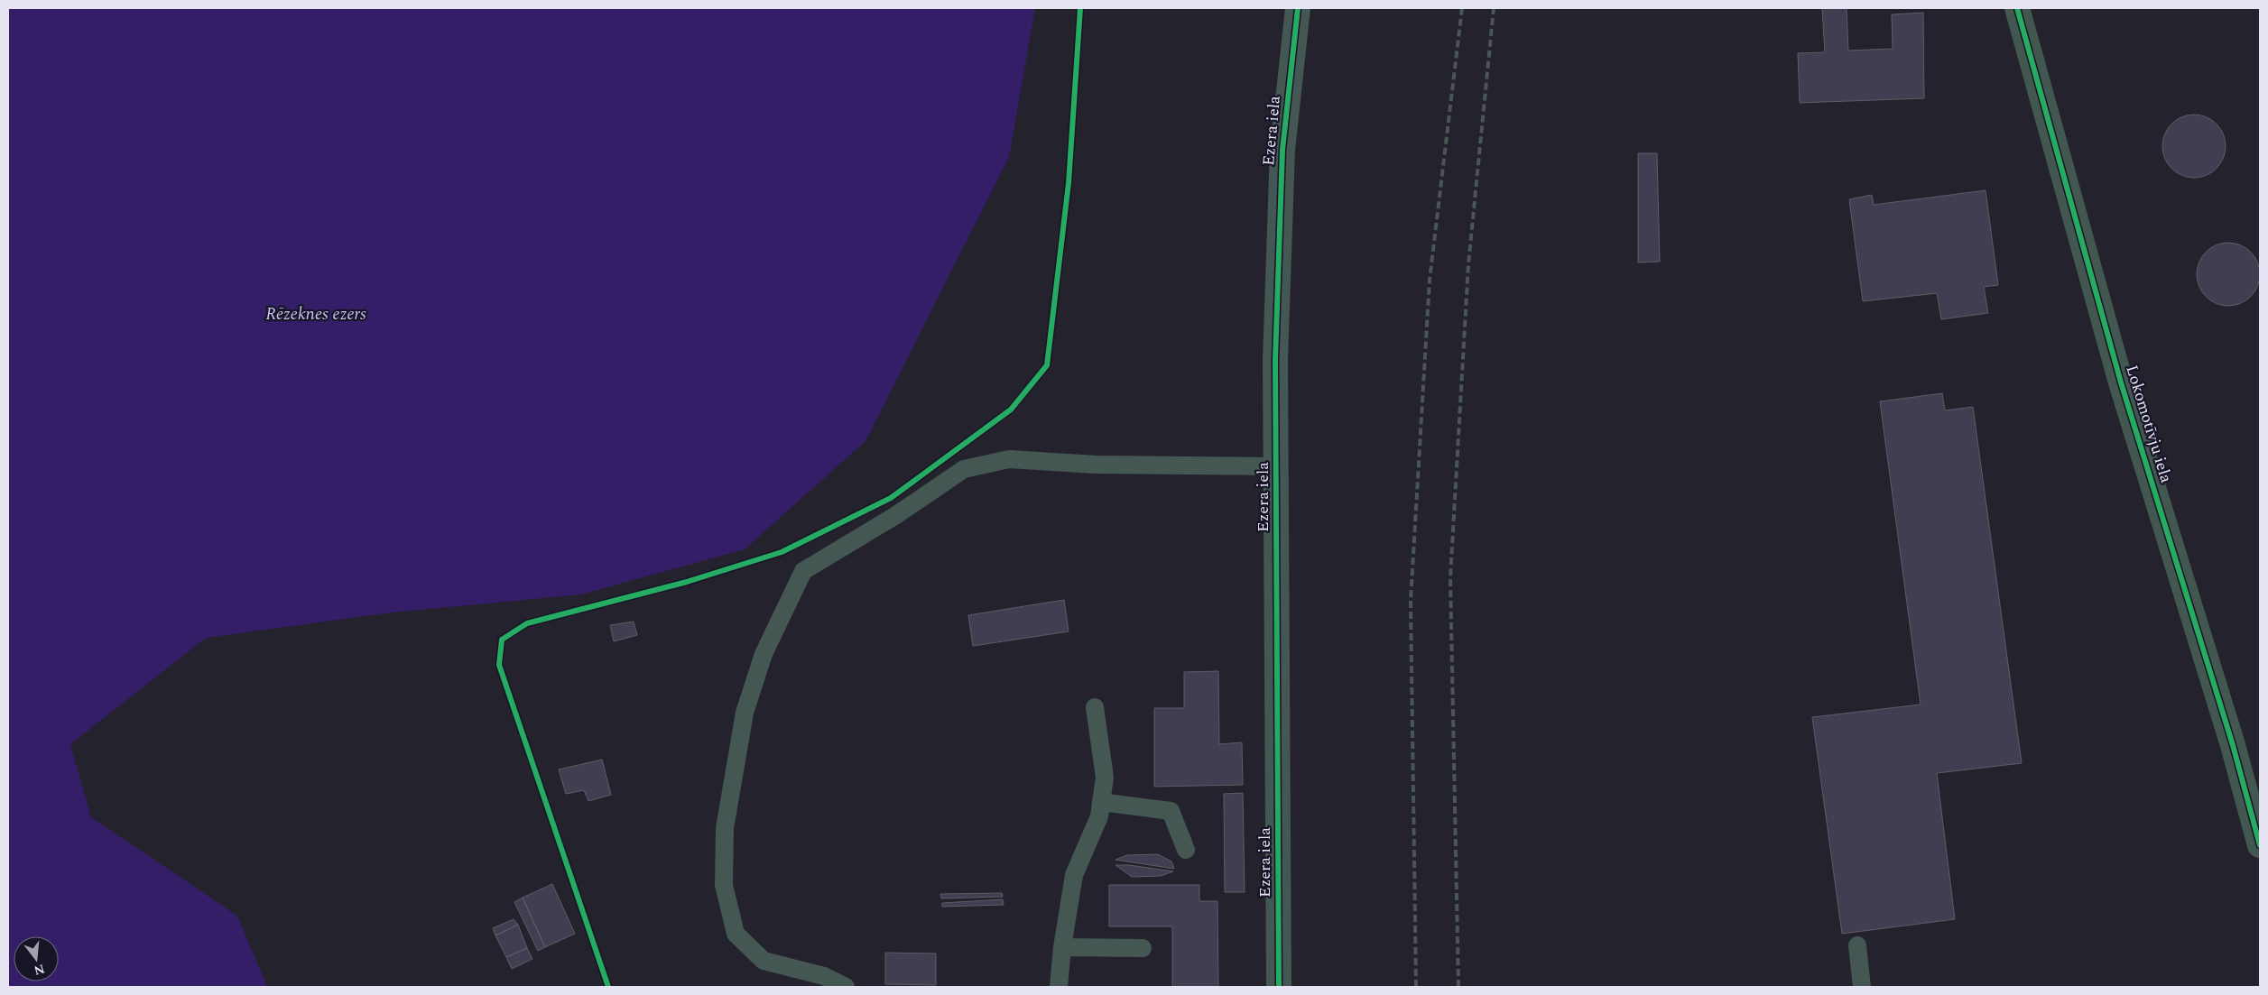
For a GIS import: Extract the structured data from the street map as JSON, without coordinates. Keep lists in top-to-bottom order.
{
  "streets": {
    "street": ["Ezera iela", "Lokomotīvju iela"]
  },
  "water": ["Rēzeknes ezers"],
  "north": "bottom"
}
